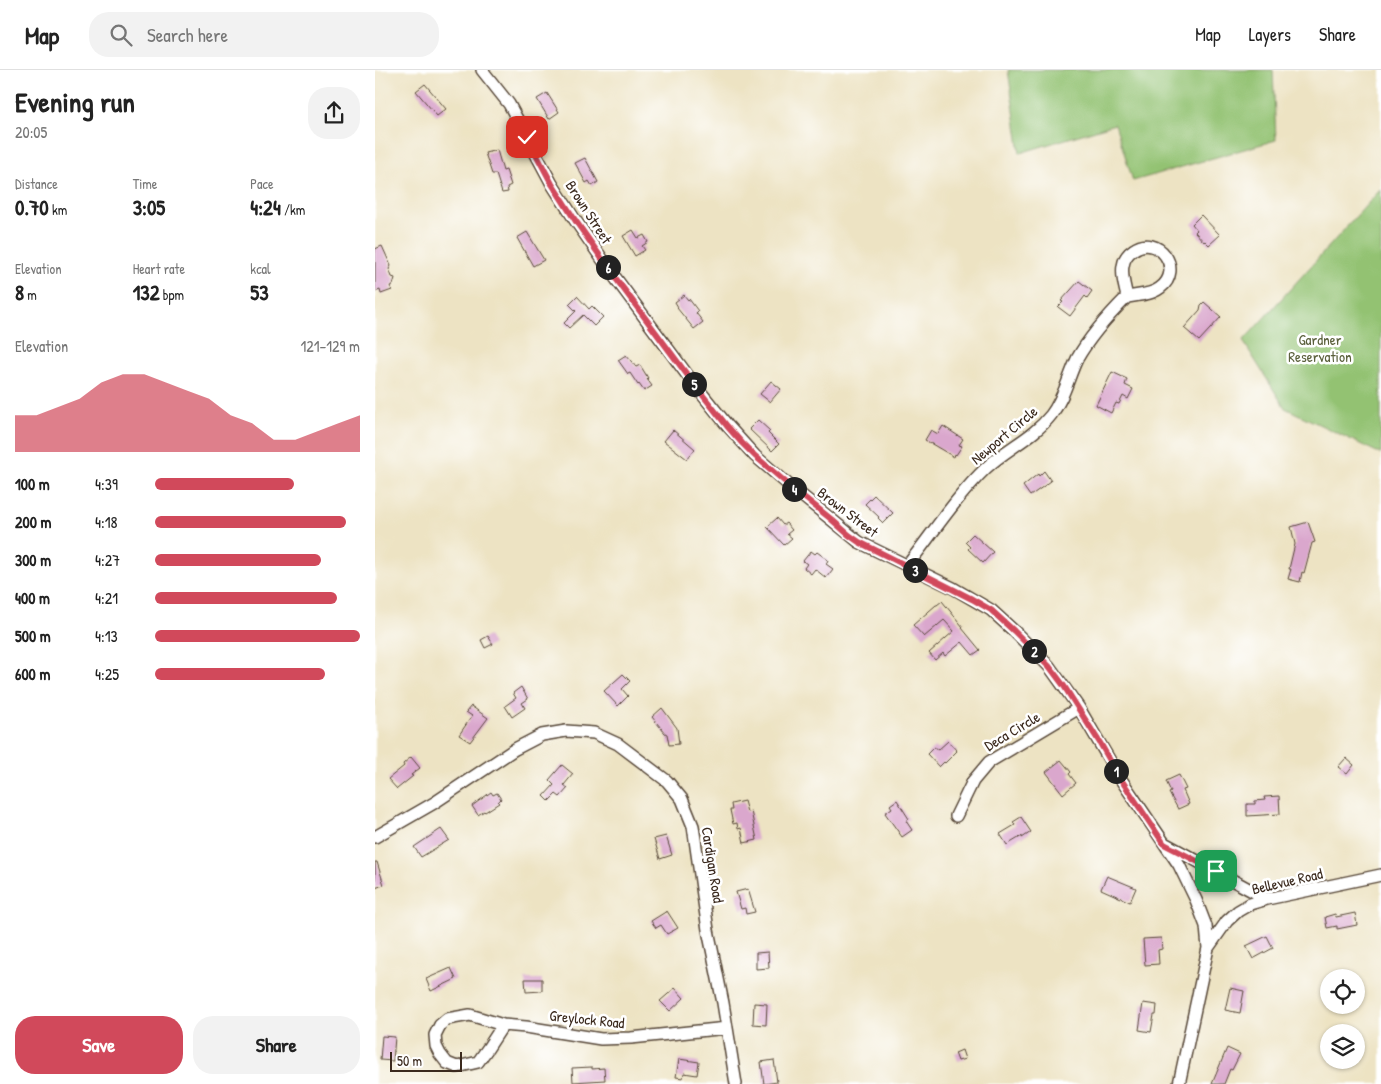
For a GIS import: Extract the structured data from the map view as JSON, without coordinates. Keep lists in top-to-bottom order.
{
  "streets": {
    "street": [
      "Brown Street",
      "Newport Circle",
      "Deca Circle",
      "Cardigan Road",
      "Bellevue Road",
      "Greylock Road"
    ]
  },
  "crossings": [
    ["Brown Street", "Newport Circle"],
    ["Brown Street", "Deca Circle"],
    ["Brown Street", "Bellevue Road"],
    ["Cardigan Road", "Greylock Road"]
  ],
  "parks": ["Gardner Reservation"],
  "scale_bar": "50 m",
  "page": {
    "header": "Map",
    "search": "Search here",
    "nav": ["Map", "Layers", "Share"],
    "heading": ["Evening run", "20:05"],
    "stats": [
      ["Distance", "0.70 km"],
      ["Time", "3:05"],
      ["Pace", "4:24 /km"],
      ["Elevation", "8 m"],
      ["Heart rate", "132 bpm"],
      ["kcal", "53"]
    ],
    "pins": [
      "6",
      "5",
      "4",
      "3",
      "2",
      "1"
    ],
    "chart": ["Elevation", "121–129 m"],
    "list": [
      {
        "name": "100 m",
        "note": "4:39"
      },
      {
        "name": "200 m",
        "note": "4:18"
      },
      {
        "name": "300 m",
        "note": "4:27"
      },
      {
        "name": "400 m",
        "note": "4:21"
      },
      {
        "name": "500 m",
        "note": "4:13"
      },
      {
        "name": "600 m",
        "note": "4:25"
      }
    ],
    "buttons": ["Save", "Share"],
    "scale": "50 m"
  }
}
